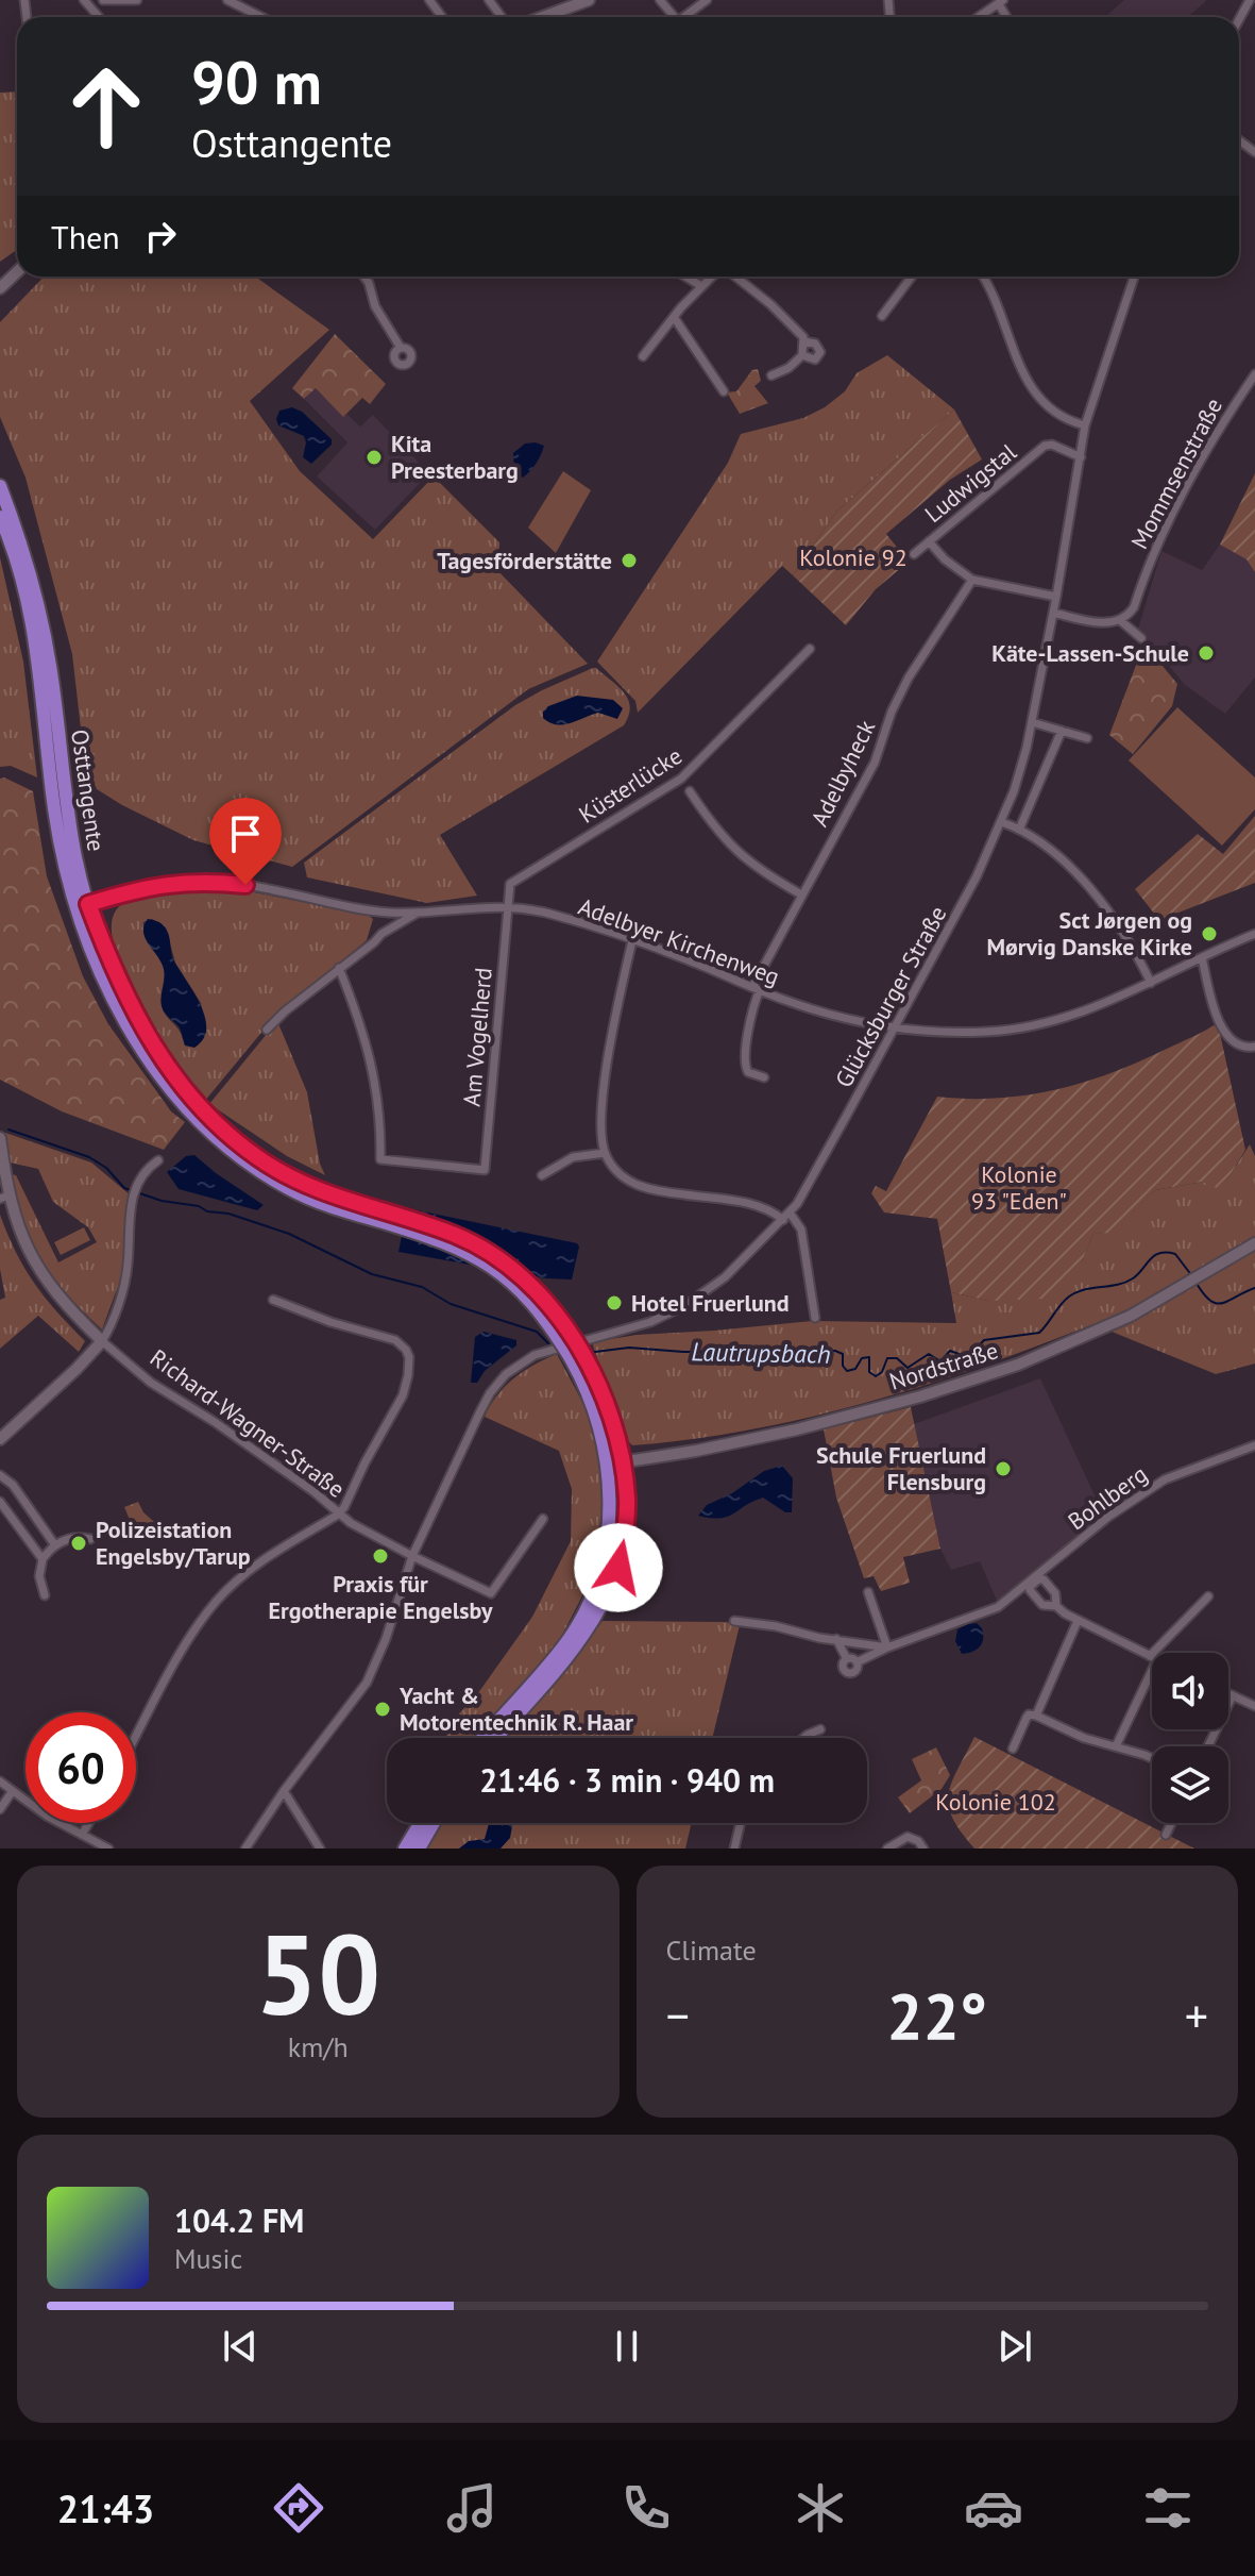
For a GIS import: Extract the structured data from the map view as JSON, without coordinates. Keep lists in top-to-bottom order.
{
  "streets": {
    "main road": ["Osttangente", "Nordstraße", "Richard-Wagner-Straße"],
    "street": [
      "Mommsenstraße",
      "Ludwigstal",
      "Adelbyheck",
      "Küsterlücke",
      "Adelbyer Kirchenweg",
      "Glücksburger Straße",
      "Am Vogelherd",
      "Bohlberg"
    ]
  },
  "crossings": [
    ["Ludwigstal", "Adelbyheck"],
    ["Ludwigstal", "Glücksburger Straße"],
    ["Adelbyheck", "Adelbyer Kirchenweg"],
    ["Küsterlücke", "Adelbyer Kirchenweg"],
    ["Küsterlücke", "Am Vogelherd"],
    ["Osttangente", "Adelbyer Kirchenweg"],
    ["Osttangente", "Nordstraße"],
    ["Adelbyer Kirchenweg", "Glücksburger Straße"],
    ["Adelbyer Kirchenweg", "Am Vogelherd"],
    ["Glücksburger Straße", "Richard-Wagner-Straße"]
  ],
  "water": ["Lautrupsbach"],
  "parks": ["Kolonie 92", "Kolonie 93 \"Eden\"", "Kolonie 102"],
  "places": [
    "Kita Preesterbarg",
    "Tagesförderstätte",
    "Käte-Lassen-Schule",
    "Sct Jørgen og Mørvig Danske Kirke",
    "Hotel Fruerlund",
    "Schule Fruerlund Flensburg",
    "Polizeistation Engelsby/Tarup",
    "Praxis für Ergotherapie Engelsby",
    "Yacht & Motorentechnik R. Haar"
  ],
  "page": {
    "turn": ["90 m", "Osttangente"],
    "then": "Then",
    "limit": "60",
    "trip": "21:46 · 3 min · 940 m",
    "tile": [
      ["50", "km/h"],
      "Climate"
    ],
    "heat": ["−", "22°", "+"],
    "song": ["104.2 FM", "Music"],
    "tabs": "21:43"
  }
}
